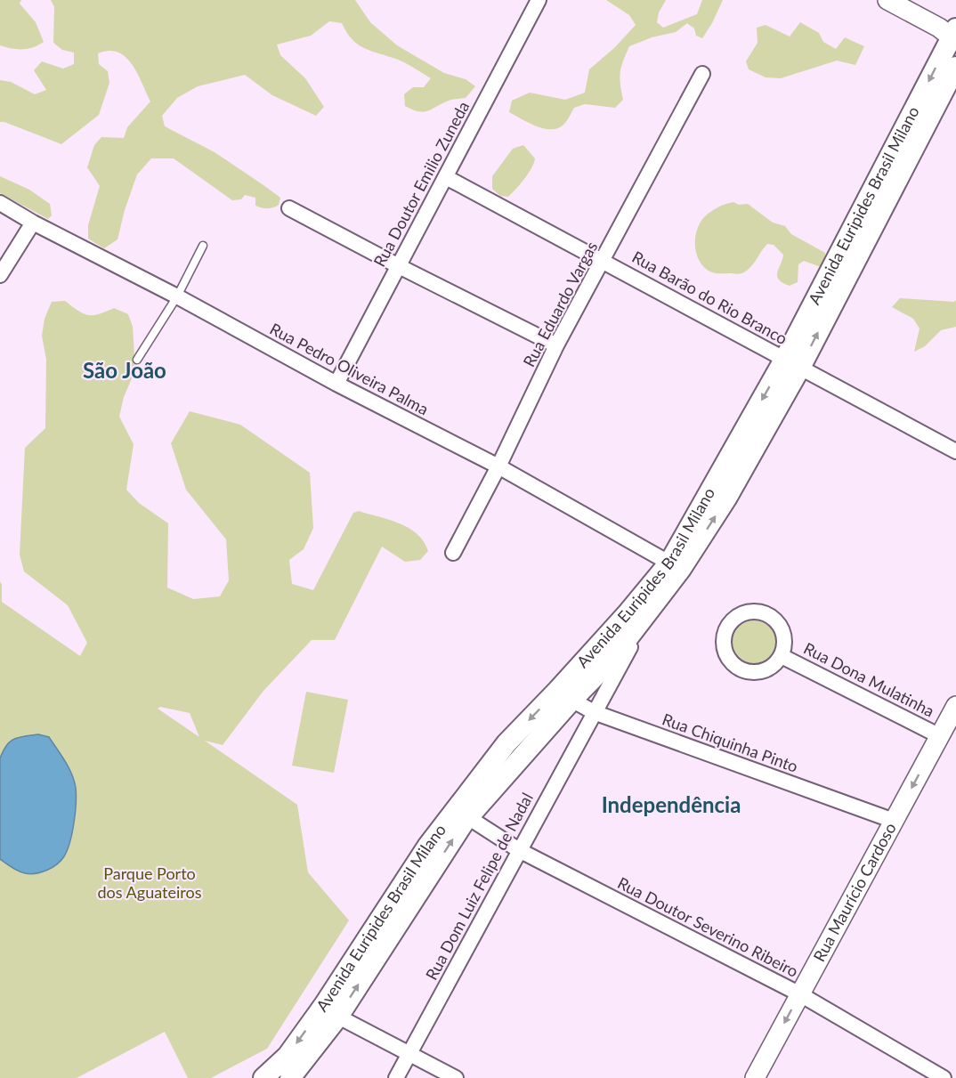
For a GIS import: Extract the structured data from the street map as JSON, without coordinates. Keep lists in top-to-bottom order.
{
  "streets": {
    "main road": ["Avenida Euripides Brasil Milano"],
    "street": [
      "Rua Doutor Emilio Zuneda",
      "Rua Barão do Rio Branco",
      "Rua Eduardo Vargas",
      "Rua Pedro Oliveira Palma",
      "Rua Dona Mulatinha",
      "Rua Chiquinha Pinto",
      "Rua Dom Luiz Felipe de Nadal",
      "Rua Maurício Cardoso",
      "Rua Doutor Severino Ribeiro"
    ]
  },
  "crossings": [
    ["Rua Doutor Emilio Zuneda", "Rua Barão do Rio Branco"],
    ["Rua Doutor Emilio Zuneda", "Rua Pedro Oliveira Palma"],
    ["Avenida Euripides Brasil Milano", "Rua Barão do Rio Branco"],
    ["Avenida Euripides Brasil Milano", "Rua Pedro Oliveira Palma"],
    ["Avenida Euripides Brasil Milano", "Rua Chiquinha Pinto"],
    ["Avenida Euripides Brasil Milano", "Rua Dom Luiz Felipe de Nadal"],
    ["Avenida Euripides Brasil Milano", "Rua Doutor Severino Ribeiro"],
    ["Rua Barão do Rio Branco", "Rua Eduardo Vargas"],
    ["Rua Eduardo Vargas", "Rua Pedro Oliveira Palma"],
    ["Rua Dona Mulatinha", "Rua Maurício Cardoso"],
    ["Rua Chiquinha Pinto", "Rua Dom Luiz Felipe de Nadal"],
    ["Rua Chiquinha Pinto", "Rua Maurício Cardoso"],
    ["Rua Dom Luiz Felipe de Nadal", "Rua Doutor Severino Ribeiro"],
    ["Rua Maurício Cardoso", "Rua Doutor Severino Ribeiro"]
  ],
  "one_way": ["Rua Maurício Cardoso"],
  "districts": ["São João", "Independência"],
  "parks": ["Parque Porto dos Aguateiros"]
}
